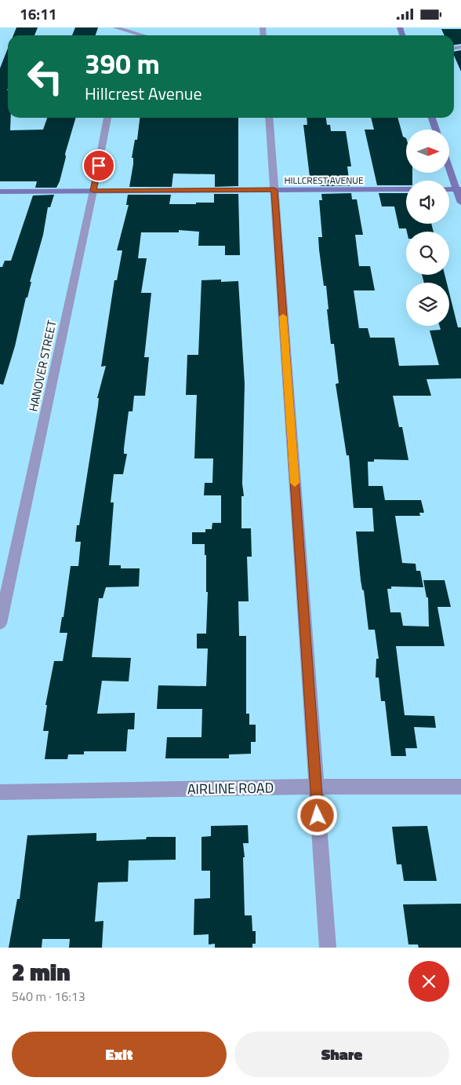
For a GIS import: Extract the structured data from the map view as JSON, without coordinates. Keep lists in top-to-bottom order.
{
  "streets": {
    "street": ["HILLCREST AVENUE", "HANOVER STREET", "AIRLINE ROAD"]
  },
  "crossings": [
    ["HILLCREST AVENUE", "HANOVER STREET"]
  ],
  "north": "right",
  "page": {
    "status": "16:11",
    "turn": ["390 m", "Hillcrest Avenue"],
    "heading": ["2 min", "540 m · 16:13"],
    "buttons": ["Exit", "Share"]
  }
}
